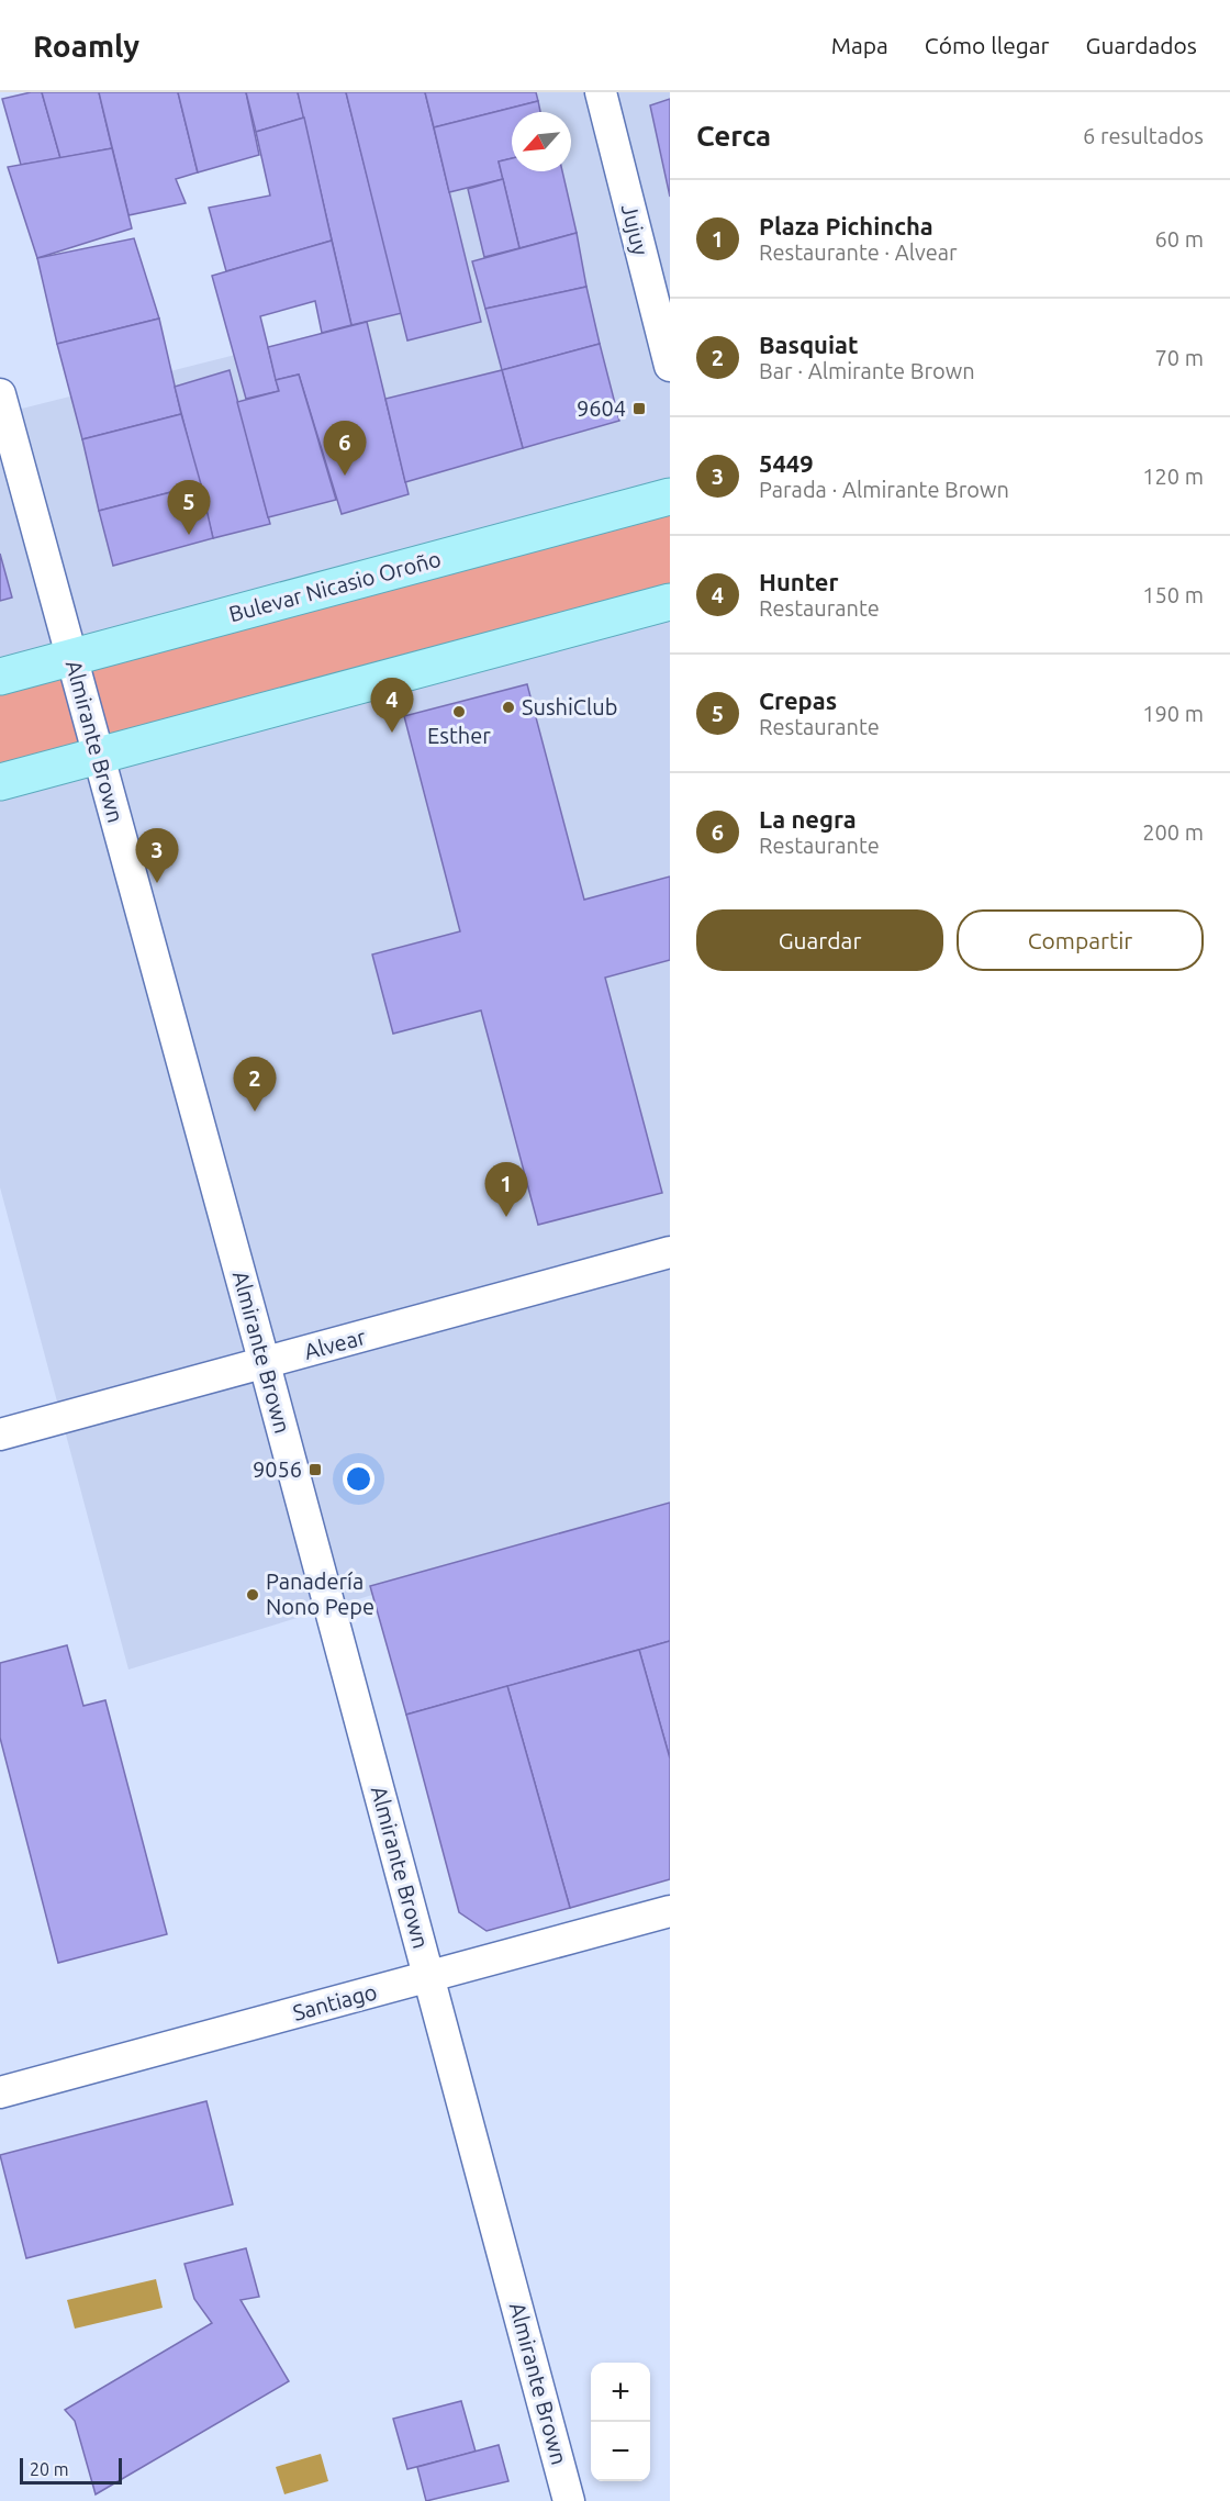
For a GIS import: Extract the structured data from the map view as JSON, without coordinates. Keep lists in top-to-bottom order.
{
  "streets": {
    "main road": ["Bulevar Nicasio Oroño"],
    "street": [
      "Jujuy",
      "Almirante Brown",
      "Alvear",
      "Santiago"
    ]
  },
  "crossings": [
    ["Bulevar Nicasio Oroño", "Almirante Brown"],
    ["Almirante Brown", "Alvear"],
    ["Almirante Brown", "Santiago"]
  ],
  "places": {
    "transit": ["9604", "9056"],
    "other": ["SushiClub", "Esther", "Panadería Nono Pepe"]
  },
  "scale_bar": "20 m",
  "north": "bottom left",
  "page": {
    "header": "Roamly",
    "nav": ["Mapa", "Cómo llegar", "Guardados"],
    "heading": ["Cerca", "6 resultados"],
    "list": [
      {
        "mark": "1",
        "name": "Plaza Pichincha",
        "note": "Restaurante · Alvear",
        "value": "60 m"
      },
      {
        "mark": "2",
        "name": "Basquiat",
        "note": "Bar · Almirante Brown",
        "value": "70 m"
      },
      {
        "mark": "3",
        "name": "5449",
        "note": "Parada · Almirante Brown",
        "value": "120 m"
      },
      {
        "mark": "4",
        "name": "Hunter",
        "note": "Restaurante",
        "value": "150 m"
      },
      {
        "mark": "5",
        "name": "Crepas",
        "note": "Restaurante",
        "value": "190 m"
      },
      {
        "mark": "6",
        "name": "La negra",
        "note": "Restaurante",
        "value": "200 m"
      }
    ],
    "pins": [
      "6",
      "5",
      "4",
      "3",
      "2",
      "1"
    ],
    "buttons": ["Guardar", "Compartir"],
    "map_buttons": ["+", "−"],
    "scale": "20 m"
  }
}
